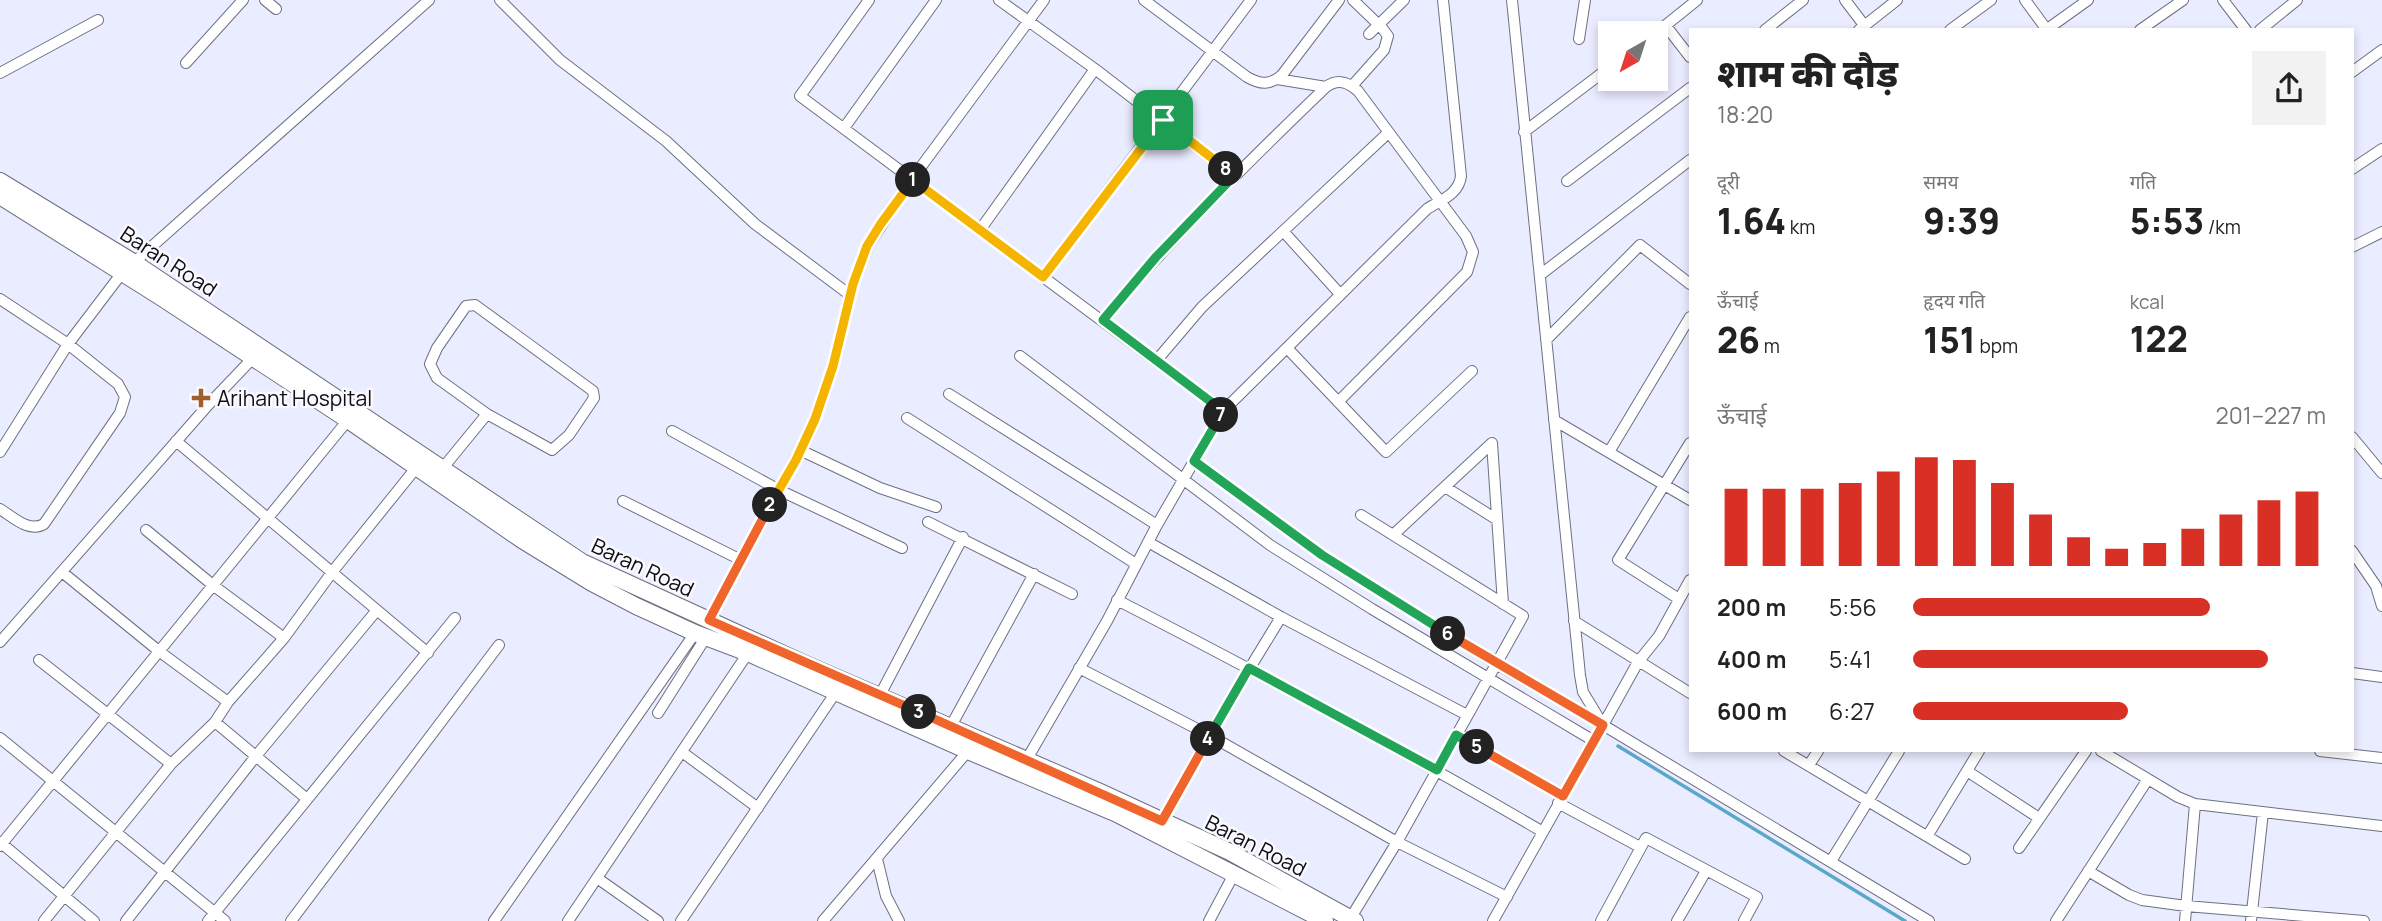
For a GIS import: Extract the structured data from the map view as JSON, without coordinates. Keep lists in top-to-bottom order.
{
  "streets": {
    "main road": ["Baran Road"]
  },
  "places": {
    "health": ["Arihant Hospital"]
  },
  "north": "bottom left",
  "page": {
    "heading": ["शाम की दौड़", "18:20"],
    "stats": [
      ["दूरी", "1.64 km"],
      ["समय", "9:39"],
      ["गति", "5:53 /km"],
      ["ऊँचाई", "26 m"],
      ["हृदय गति", "151 bpm"],
      ["kcal", "122"]
    ],
    "pins": [
      "8",
      "1",
      "7",
      "2",
      "6",
      "3",
      "4",
      "5"
    ],
    "chart": ["ऊँचाई", "201–227 m"],
    "list": [
      {
        "name": "200 m",
        "note": "5:56"
      },
      {
        "name": "400 m",
        "note": "5:41"
      },
      {
        "name": "600 m",
        "note": "6:27"
      }
    ]
  }
}
